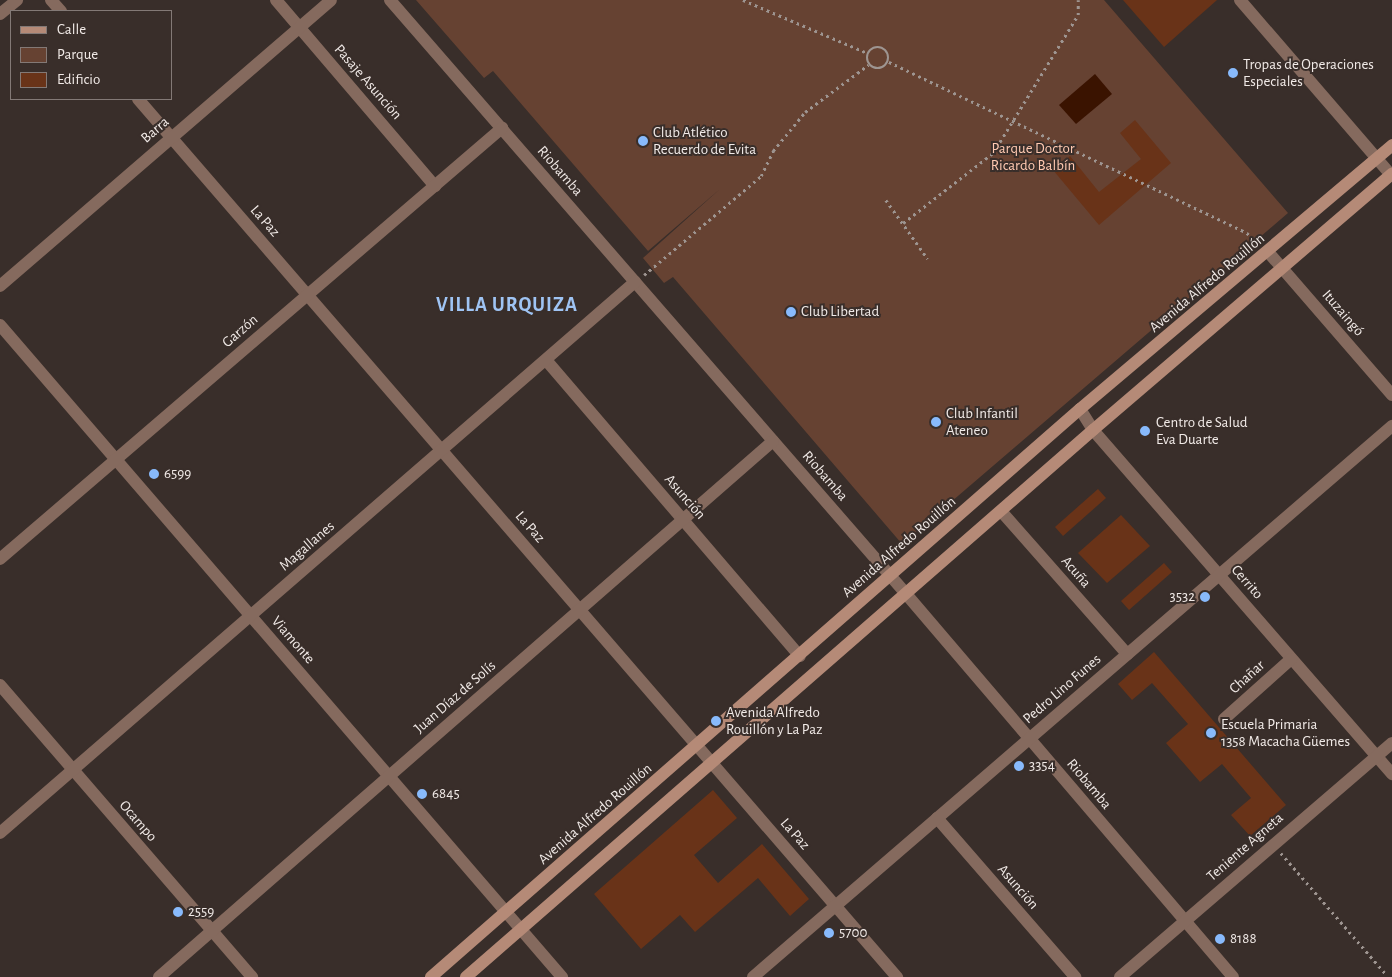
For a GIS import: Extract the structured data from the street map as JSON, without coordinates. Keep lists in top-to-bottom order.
{
  "streets": {
    "street": [
      "Pasaje Asunción",
      "Barra",
      "Riobamba",
      "La Paz",
      "Avenida Alfredo Rouillón",
      "Ituzaingó",
      "Garzón",
      "Asunción",
      "Magallanes",
      "Acuña",
      "Cerrito",
      "Viamonte",
      "Chañar",
      "Pedro Lino Funes",
      "Juan Díaz de Solís",
      "Ocampo",
      "Teniente Agneta"
    ]
  },
  "crossings": [
    ["Pasaje Asunción", "Barra"],
    ["Pasaje Asunción", "Garzón"],
    ["Barra", "La Paz"],
    ["Riobamba", "Avenida Alfredo Rouillón"],
    ["Riobamba", "Garzón"],
    ["Riobamba", "Magallanes"],
    ["Riobamba", "Pedro Lino Funes"],
    ["Riobamba", "Juan Díaz de Solís"],
    ["Riobamba", "Teniente Agneta"],
    ["La Paz", "Avenida Alfredo Rouillón"],
    ["La Paz", "Garzón"],
    ["La Paz", "Magallanes"],
    ["La Paz", "Pedro Lino Funes"],
    ["La Paz", "Juan Díaz de Solís"],
    ["Avenida Alfredo Rouillón", "Ituzaingó"],
    ["Avenida Alfredo Rouillón", "Asunción"],
    ["Avenida Alfredo Rouillón", "Acuña"],
    ["Avenida Alfredo Rouillón", "Cerrito"],
    ["Avenida Alfredo Rouillón", "Viamonte"],
    ["Garzón", "Viamonte"],
    ["Asunción", "Magallanes"],
    ["Asunción", "Pedro Lino Funes"],
    ["Asunción", "Juan Díaz de Solís"],
    ["Magallanes", "Viamonte"],
    ["Magallanes", "Ocampo"],
    ["Acuña", "Pedro Lino Funes"],
    ["Cerrito", "Chañar"],
    ["Cerrito", "Pedro Lino Funes"],
    ["Cerrito", "Teniente Agneta"],
    ["Viamonte", "Juan Díaz de Solís"],
    ["Juan Díaz de Solís", "Ocampo"]
  ],
  "districts": ["VILLA URQUIZA"],
  "parks": ["Parque Doctor Ricardo Balbín"],
  "places": [
    "Tropas de Operaciones Especiales",
    "Club Atlético Recuerdo de Evita",
    "Club Libertad",
    "Club Infantil Ateneo",
    "Centro de Salud Eva Duarte",
    "6599",
    "3532",
    "Avenida Alfredo Rouillón y La Paz",
    "Escuela Primaria 1358 Macacha Güemes",
    "3354",
    "6845",
    "2559",
    "5700",
    "8188"
  ],
  "legend": ["Calle", "Parque", "Edificio"]
}
